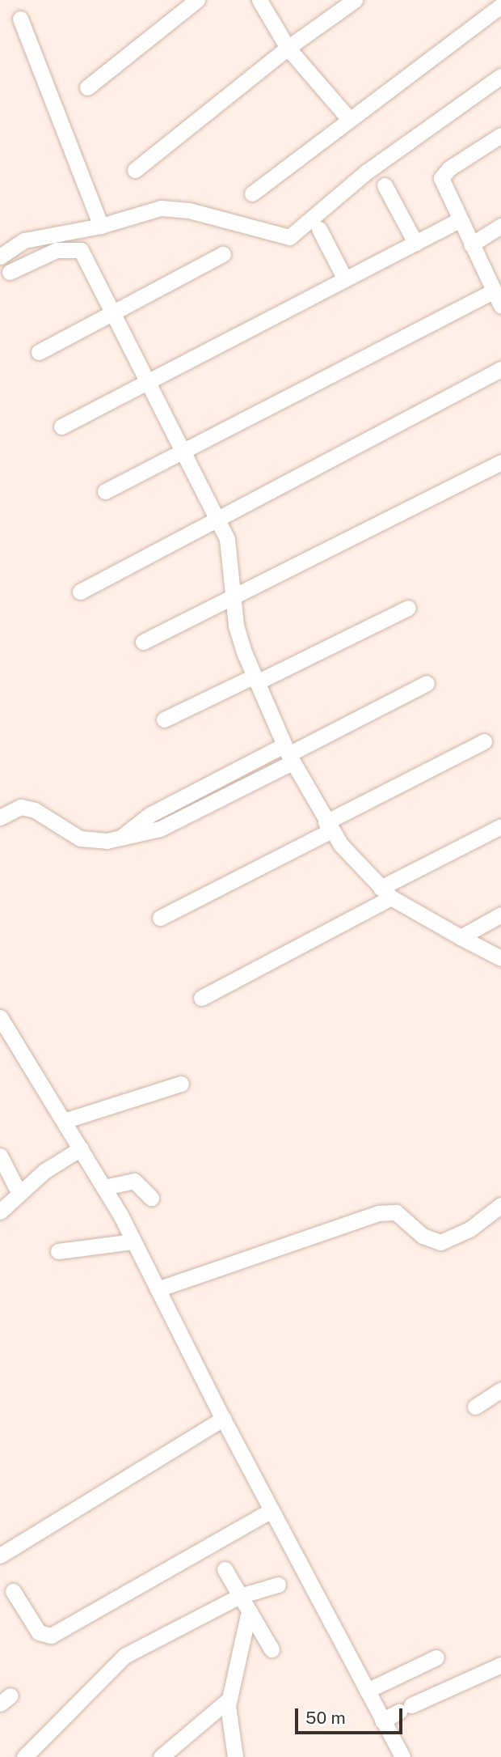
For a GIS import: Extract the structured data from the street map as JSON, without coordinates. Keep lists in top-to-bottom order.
{
  "scale_bar": "50 m"
}
